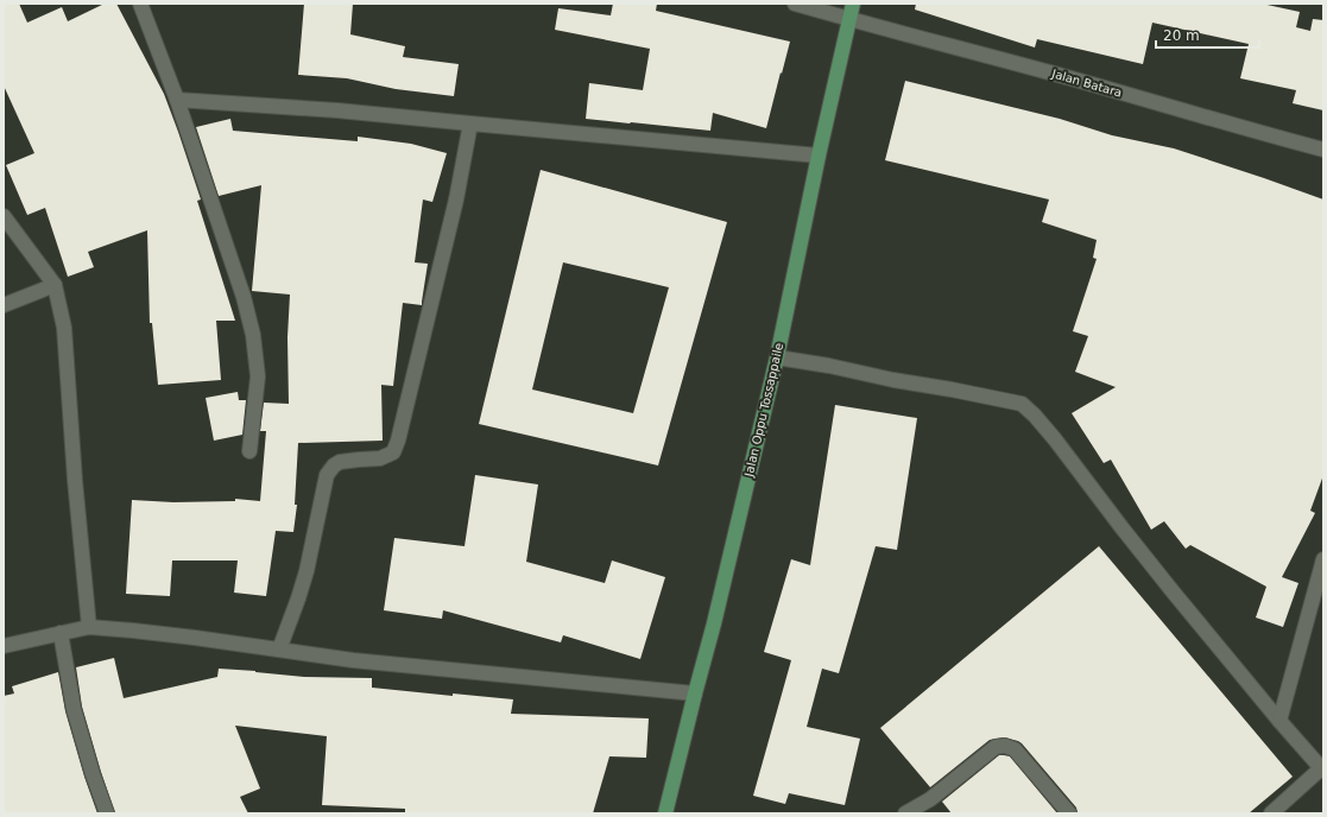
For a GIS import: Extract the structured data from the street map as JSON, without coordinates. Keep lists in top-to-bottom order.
{
  "streets": {
    "main road": ["Jalan Oppu Tossappaile"],
    "street": ["Jalan Batara"]
  },
  "crossings": [
    ["Jalan Batara", "Jalan Oppu Tossappaile"]
  ],
  "scale_bar": "20 m"
}
